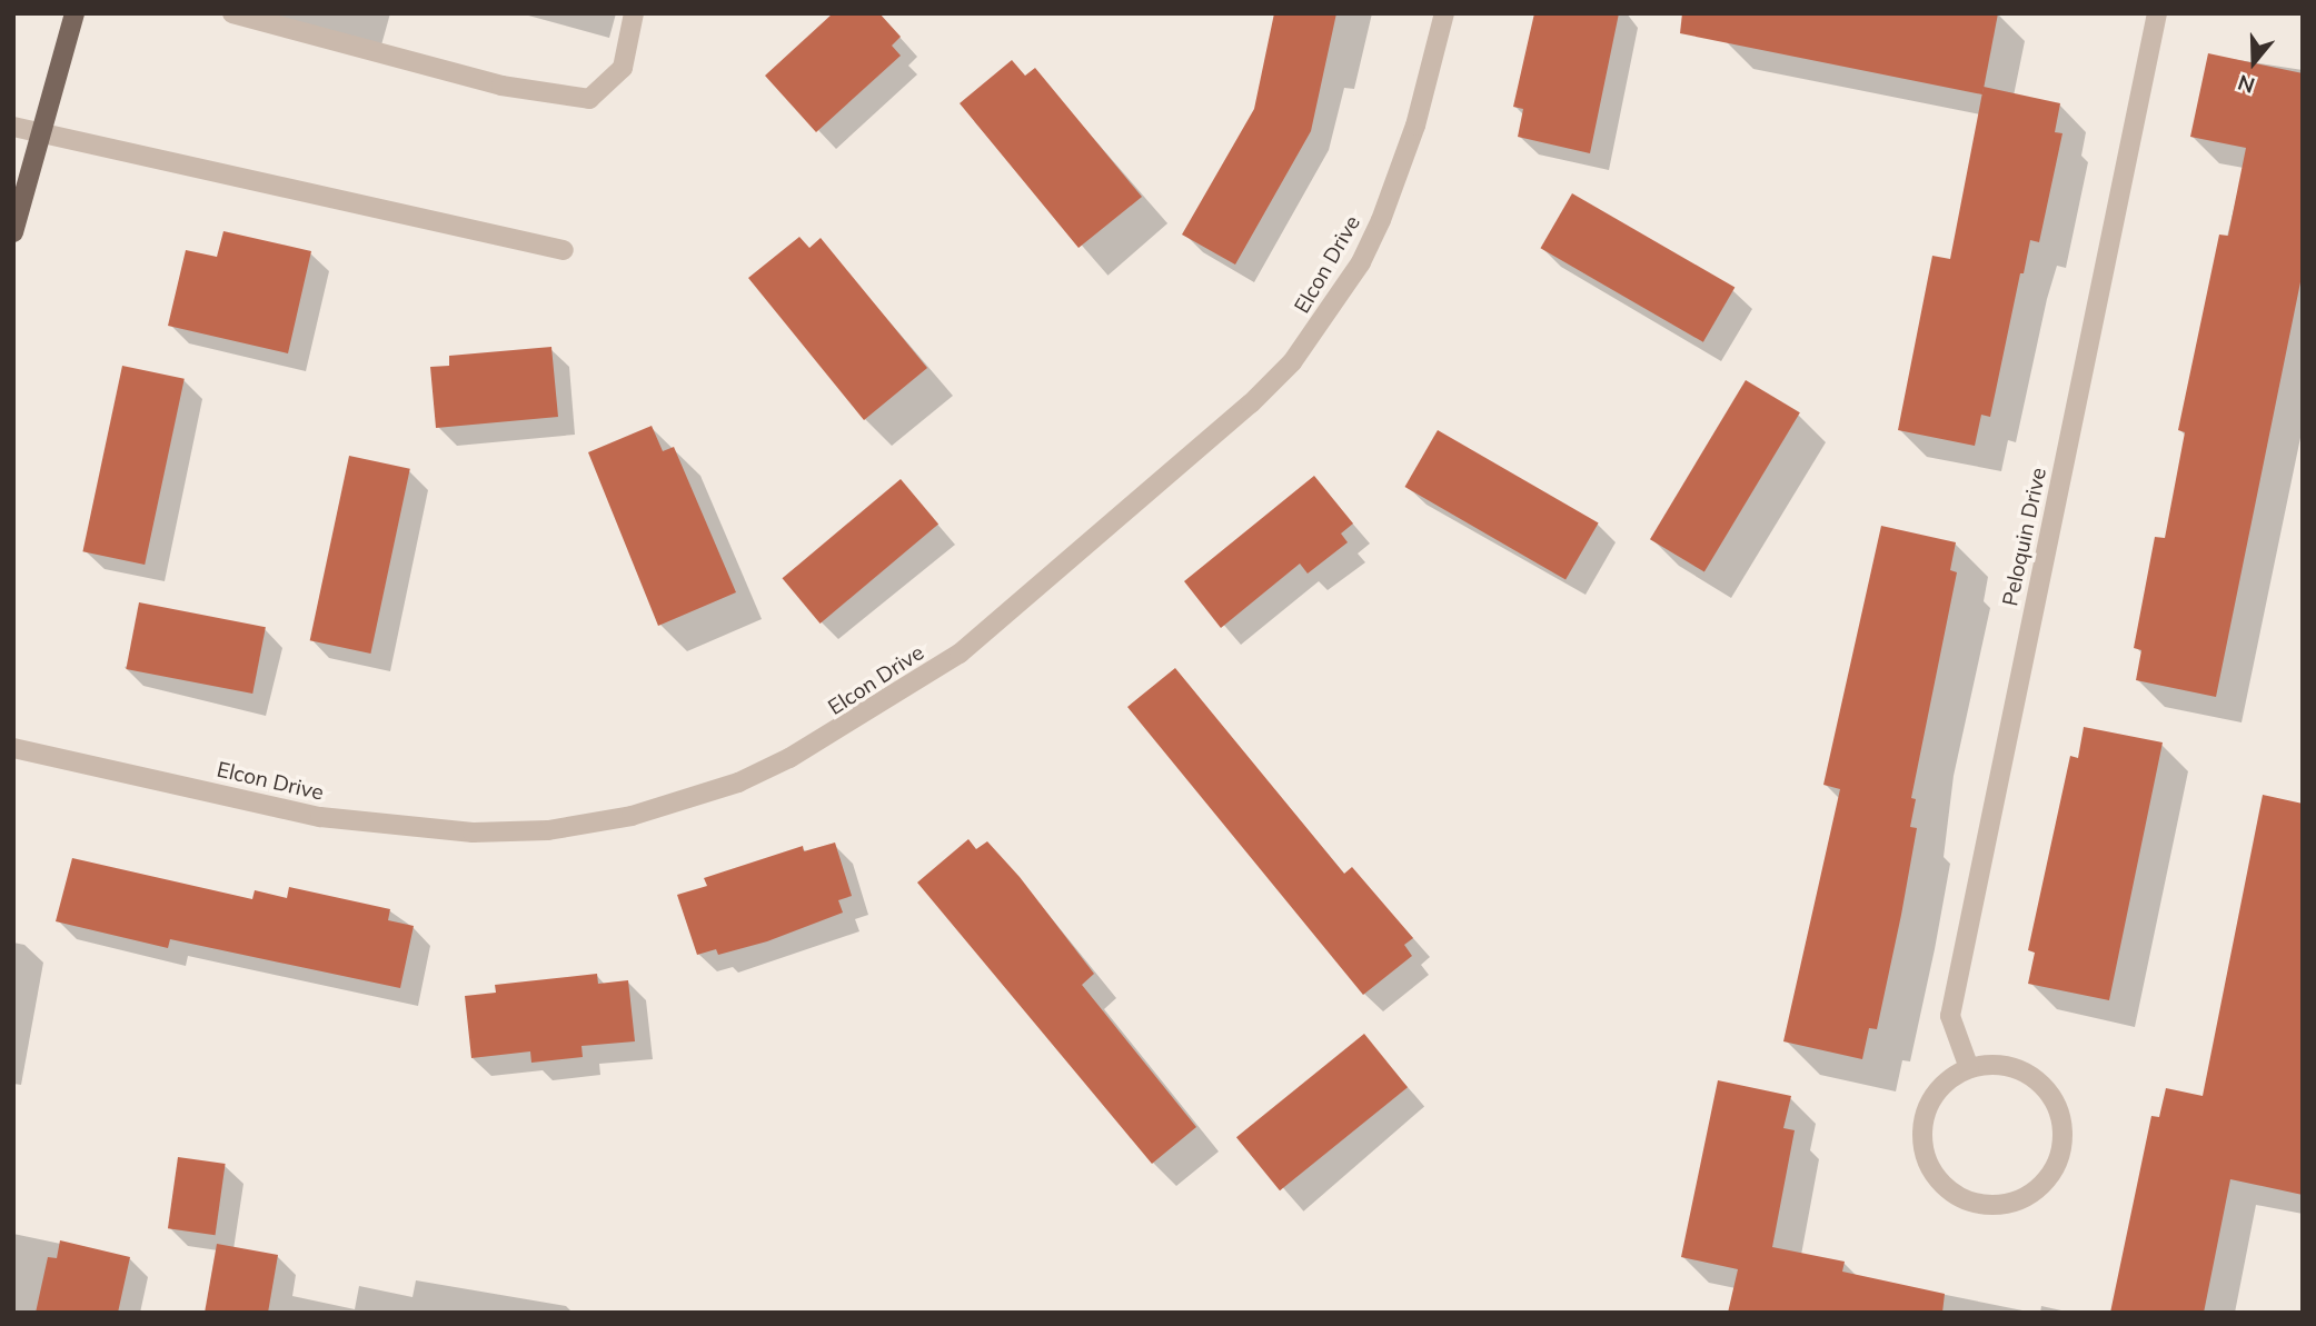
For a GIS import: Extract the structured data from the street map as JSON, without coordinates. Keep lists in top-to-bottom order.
{
  "streets": {
    "street": ["Elcon Drive", "Peloquin Drive"]
  },
  "north": "bottom"
}
